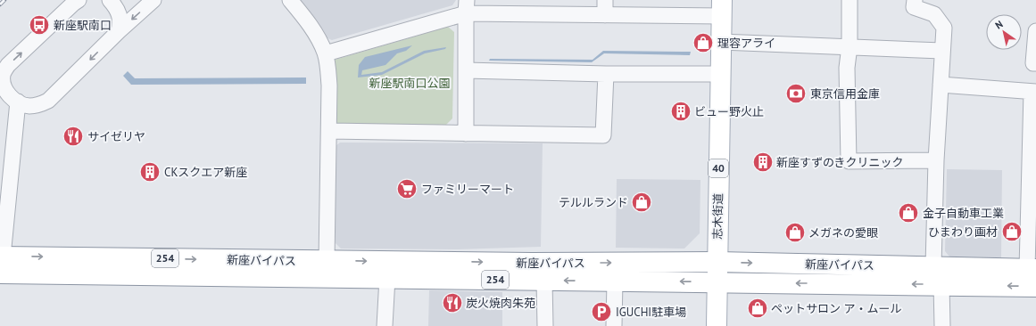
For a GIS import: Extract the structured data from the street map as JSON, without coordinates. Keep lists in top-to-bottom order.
{
  "streets": {
    "main road": [
      "40",
      "志木街道",
      "254",
      "新座バイパス"
    ]
  },
  "crossings": [
    ["志木街道", "新座バイパス"]
  ],
  "parks": ["新座駅南口公園"],
  "places": {
    "bus stop": ["新座駅南口"],
    "shop": [
      "理容アライ",
      "テルルランド",
      "金子自動車工業",
      "ひまわり画材",
      "メガネの愛眼",
      "ペットサロン ア・ムール"
    ],
    "bank": ["東京信用金庫"],
    "building": ["ビュー野火止", "新座すずのきクリニック", "CKスクエア新座"],
    "restaurant": ["サイゼリヤ", "炭火焼肉朱苑"],
    "supermarket": ["ファミリーマート"],
    "parking": ["IGUCHI駐車場"]
  },
  "north": "top left"
}
